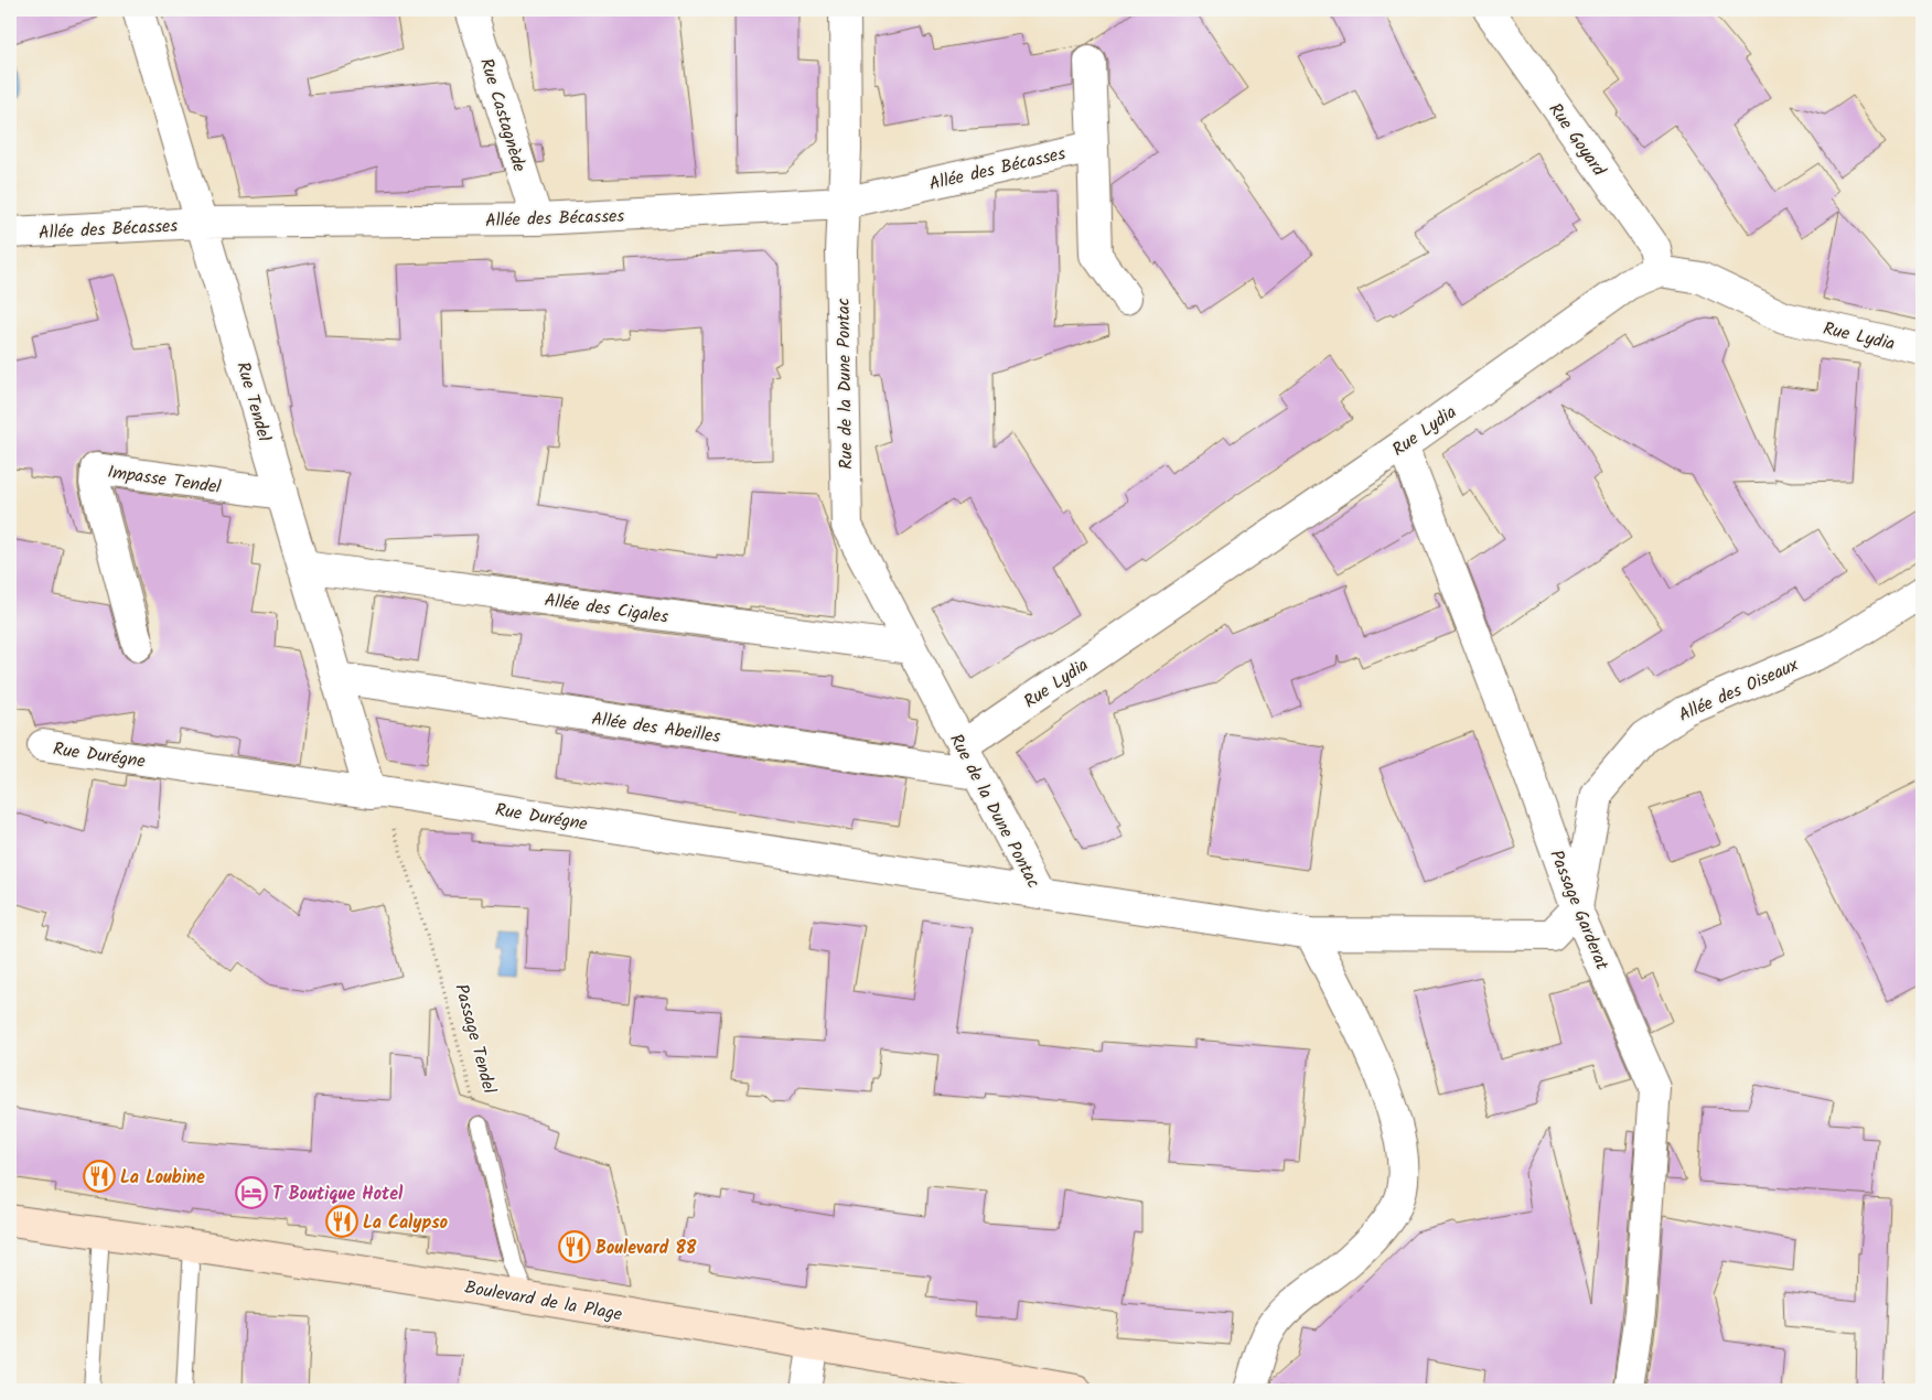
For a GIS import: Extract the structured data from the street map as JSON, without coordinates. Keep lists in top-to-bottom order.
{
  "streets": {
    "main road": ["Boulevard de la Plage"],
    "street": [
      "Rue Castagnède",
      "Rue Goyard",
      "Allée des Bécasses",
      "Rue Lydia",
      "Rue de la Dune Pontac",
      "Rue Tendel",
      "Impasse Tendel",
      "Allée des Cigales",
      "Allée des Oiseaux",
      "Allée des Abeilles",
      "Rue Durégne",
      "Passage Garderat"
    ],
    "path": ["Passage Tendel"]
  },
  "crossings": [
    ["Rue Castagnède", "Allée des Bécasses"],
    ["Rue Goyard", "Rue Lydia"],
    ["Allée des Bécasses", "Rue de la Dune Pontac"],
    ["Allée des Bécasses", "Rue Tendel"],
    ["Rue Lydia", "Rue de la Dune Pontac"],
    ["Rue Lydia", "Passage Garderat"],
    ["Rue de la Dune Pontac", "Allée des Cigales"],
    ["Rue de la Dune Pontac", "Allée des Abeilles"],
    ["Rue de la Dune Pontac", "Rue Durégne"],
    ["Rue Tendel", "Impasse Tendel"],
    ["Rue Tendel", "Allée des Cigales"],
    ["Rue Tendel", "Allée des Abeilles"],
    ["Rue Tendel", "Rue Durégne"],
    ["Rue Tendel", "Passage Tendel"],
    ["Allée des Oiseaux", "Passage Garderat"],
    ["Rue Durégne", "Passage Tendel"]
  ],
  "places": {
    "restaurant": ["La Loubine", "La Calypso", "Boulevard 88"],
    "hotel": ["T Boutique Hotel"]
  }
}
